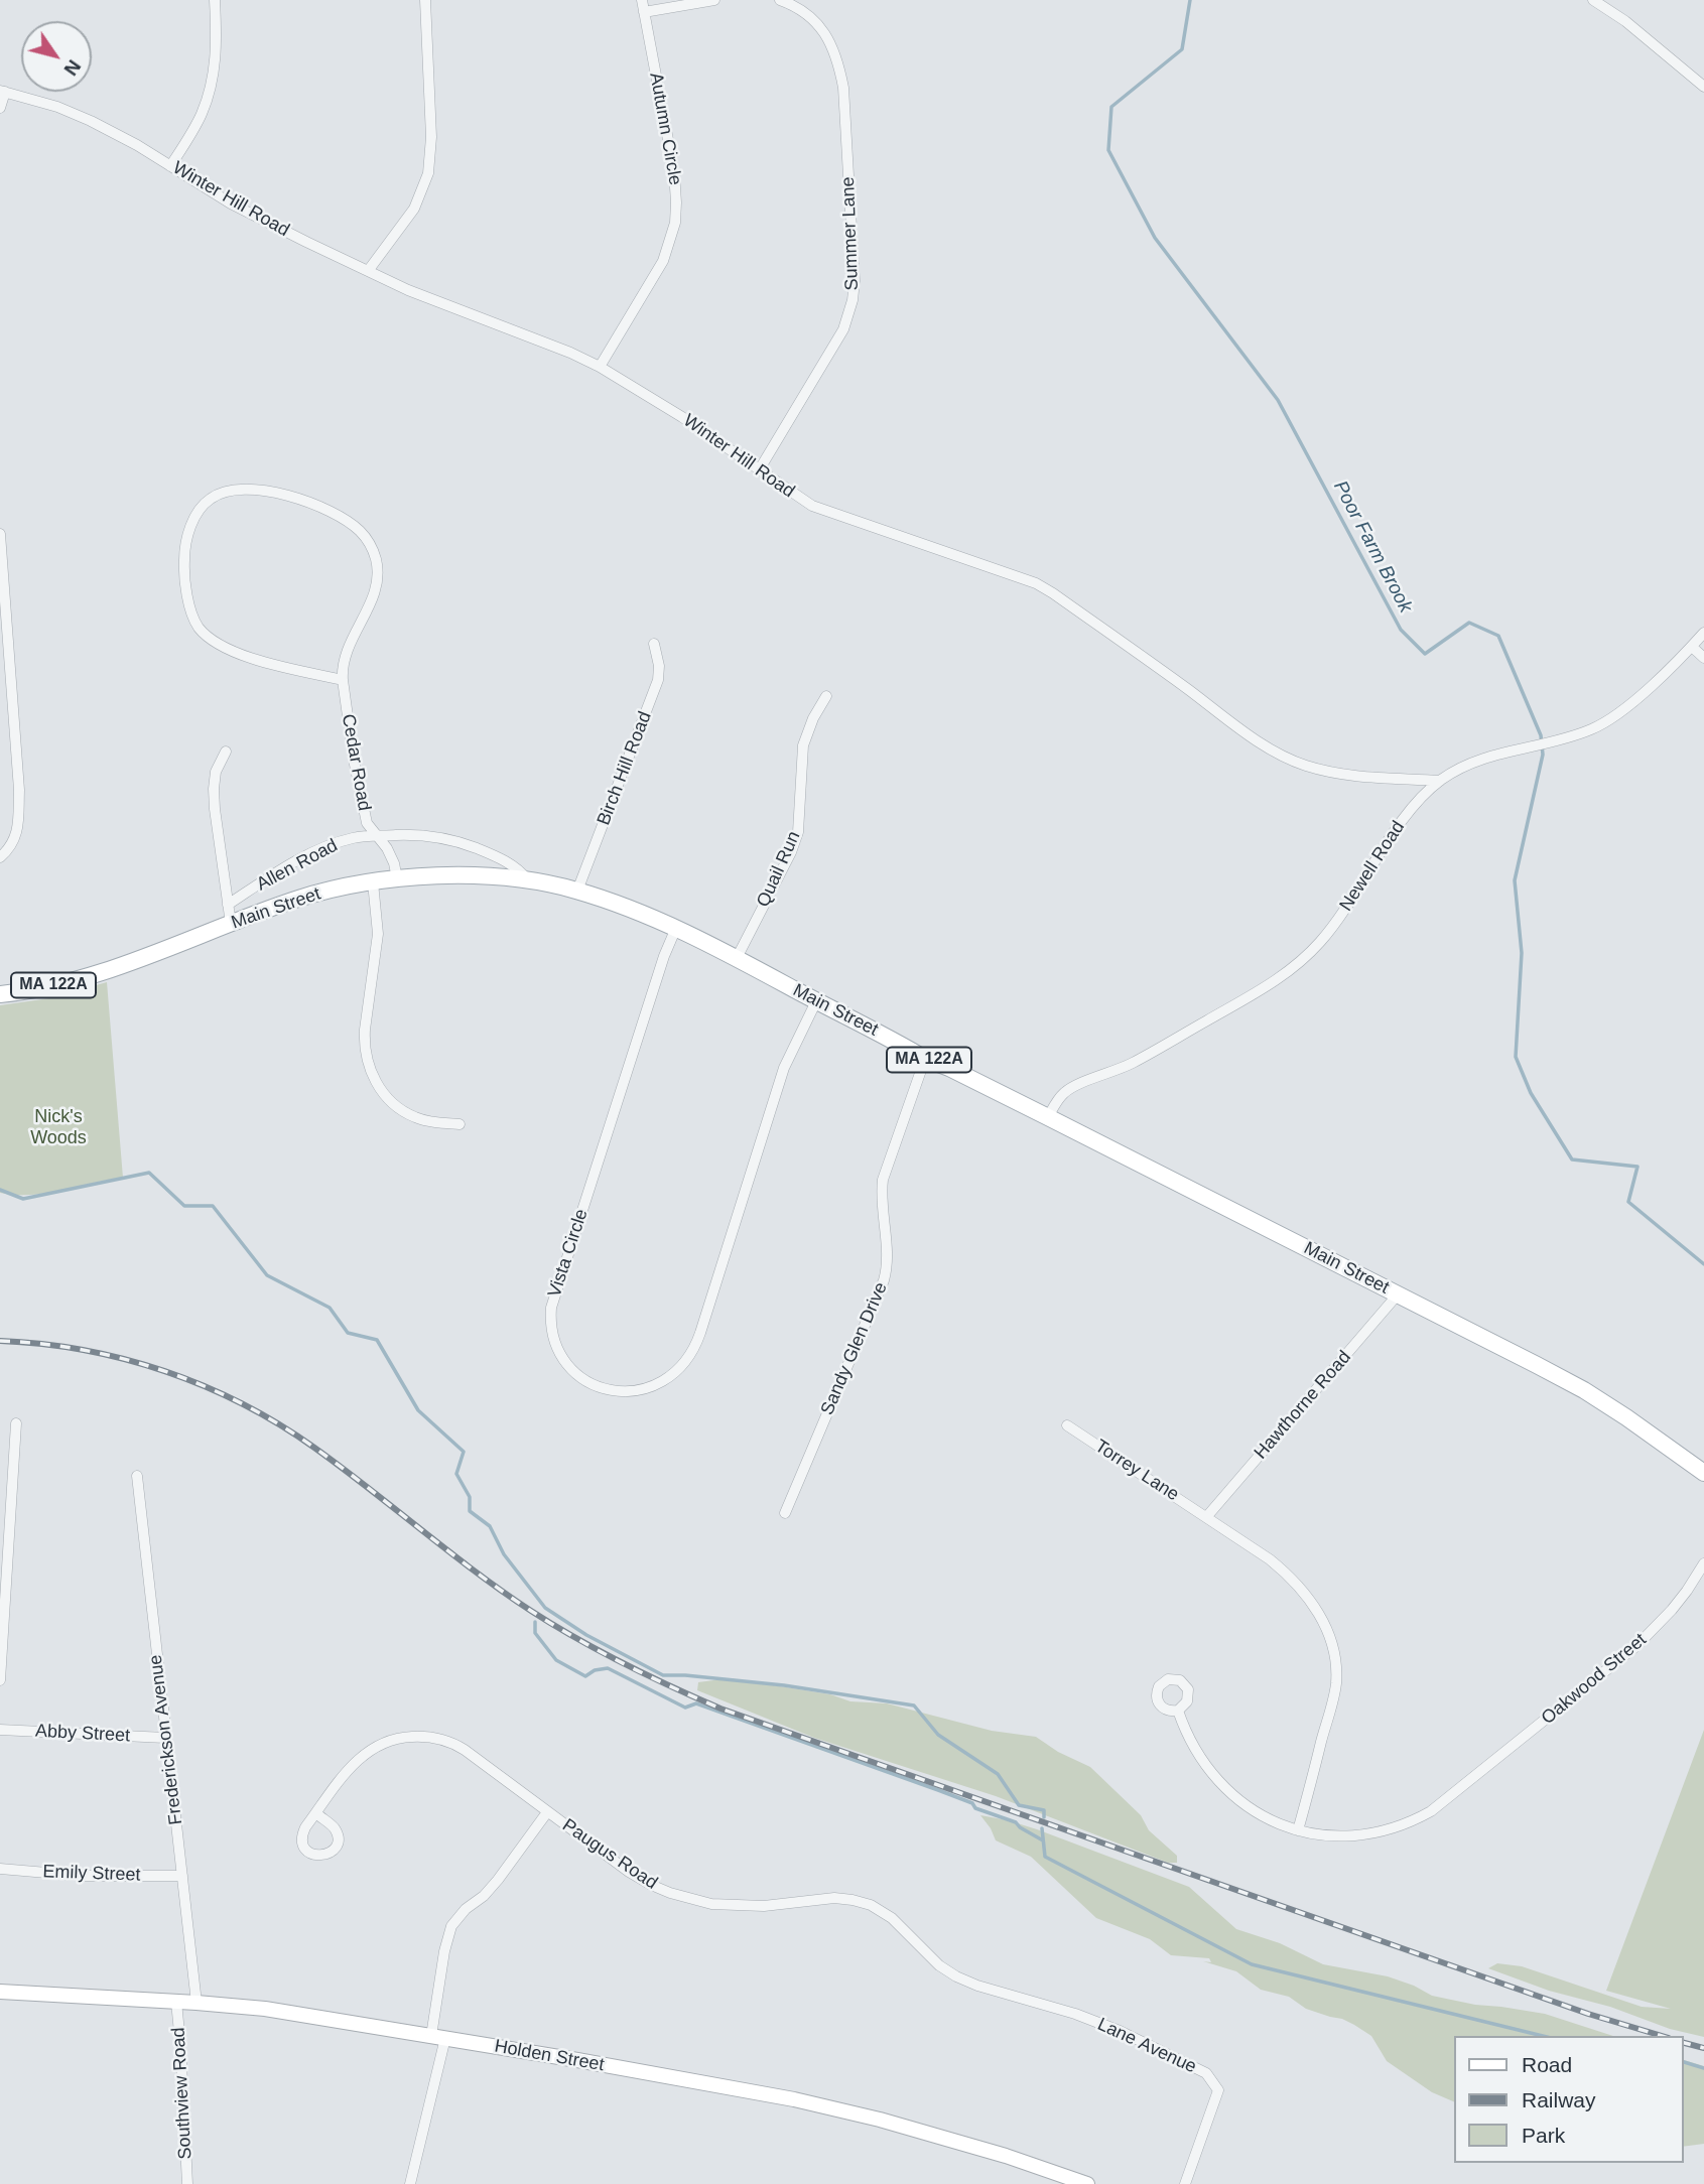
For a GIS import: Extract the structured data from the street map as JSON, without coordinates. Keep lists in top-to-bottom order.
{
  "streets": {
    "main road": ["Main Street", "MA 122A", "Holden Street"],
    "street": [
      "Autumn Circle",
      "Winter Hill Road",
      "Summer Lane",
      "Cedar Road",
      "Birch Hill Road",
      "Allen Road",
      "Newell Road",
      "Quail Run",
      "Vista Circle",
      "Sandy Glen Drive",
      "Hawthorne Road",
      "Torrey Lane",
      "Oakwood Street",
      "Abby Street",
      "Frederickson Avenue",
      "Paugus Road",
      "Emily Street",
      "Lane Avenue",
      "Southview Road"
    ]
  },
  "crossings": [
    ["Autumn Circle", "Winter Hill Road"],
    ["Winter Hill Road", "Summer Lane"],
    ["Winter Hill Road", "Newell Road"],
    ["Cedar Road", "Allen Road"],
    ["Cedar Road", "Main Street"],
    ["Birch Hill Road", "Main Street"],
    ["Allen Road", "Main Street"],
    ["Newell Road", "Main Street"],
    ["Quail Run", "Main Street"],
    ["Main Street", "Vista Circle"],
    ["Main Street", "Sandy Glen Drive"],
    ["Main Street", "Hawthorne Road"],
    ["Hawthorne Road", "Torrey Lane"],
    ["Torrey Lane", "Oakwood Street"],
    ["Abby Street", "Frederickson Avenue"],
    ["Frederickson Avenue", "Emily Street"],
    ["Frederickson Avenue", "Holden Street"],
    ["Paugus Road", "Lane Avenue"],
    ["Holden Street", "Southview Road"]
  ],
  "water": ["Poor Farm Brook"],
  "parks": ["Nick's Woods"],
  "legend": ["Road", "Railway", "Park"],
  "north": "bottom right"
}
